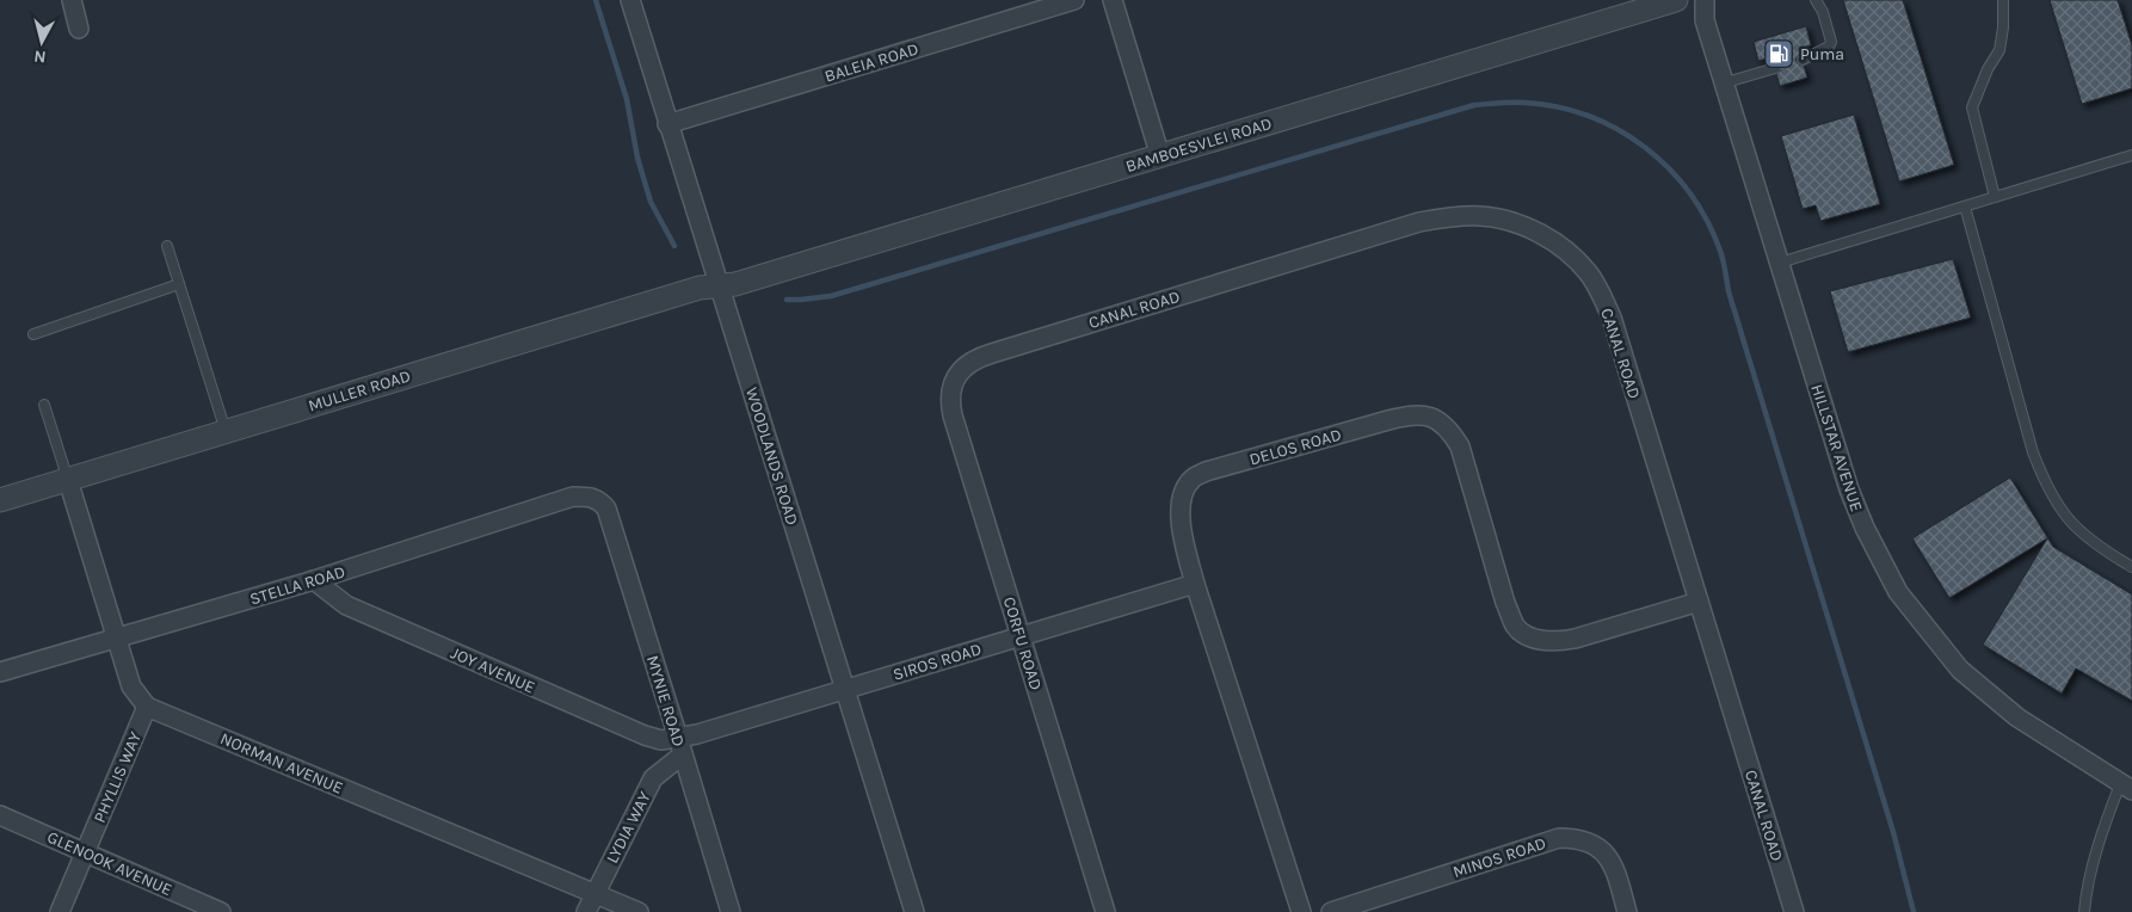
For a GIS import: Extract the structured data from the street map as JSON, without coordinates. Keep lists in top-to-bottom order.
{
  "streets": {
    "street": [
      "BALEIA ROAD",
      "BAMBOESVLEI ROAD",
      "CANAL ROAD",
      "MULLER ROAD",
      "DELOS ROAD",
      "HILLSTAR AVENUE",
      "WOODLANDS ROAD",
      "STELLA ROAD",
      "CORFU ROAD",
      "SIROS ROAD",
      "JOY AVENUE",
      "MYNIE ROAD",
      "NORMAN AVENUE",
      "PHYLLIS WAY",
      "LYDIA WAY",
      "MINOS ROAD",
      "GLENOOK AVENUE"
    ]
  },
  "crossings": [
    ["BALEIA ROAD", "WOODLANDS ROAD"],
    ["BAMBOESVLEI ROAD", "MULLER ROAD"],
    ["BAMBOESVLEI ROAD", "WOODLANDS ROAD"],
    ["CANAL ROAD", "DELOS ROAD"],
    ["CANAL ROAD", "CORFU ROAD"],
    ["MULLER ROAD", "WOODLANDS ROAD"],
    ["DELOS ROAD", "SIROS ROAD"],
    ["WOODLANDS ROAD", "SIROS ROAD"],
    ["STELLA ROAD", "JOY AVENUE"],
    ["STELLA ROAD", "MYNIE ROAD"],
    ["CORFU ROAD", "SIROS ROAD"],
    ["SIROS ROAD", "JOY AVENUE"],
    ["SIROS ROAD", "MYNIE ROAD"],
    ["SIROS ROAD", "LYDIA WAY"],
    ["JOY AVENUE", "MYNIE ROAD"],
    ["JOY AVENUE", "LYDIA WAY"],
    ["MYNIE ROAD", "LYDIA WAY"],
    ["NORMAN AVENUE", "PHYLLIS WAY"],
    ["NORMAN AVENUE", "LYDIA WAY"],
    ["PHYLLIS WAY", "GLENOOK AVENUE"]
  ],
  "places": {
    "fuel station": ["Puma"]
  },
  "north": "bottom"
}
